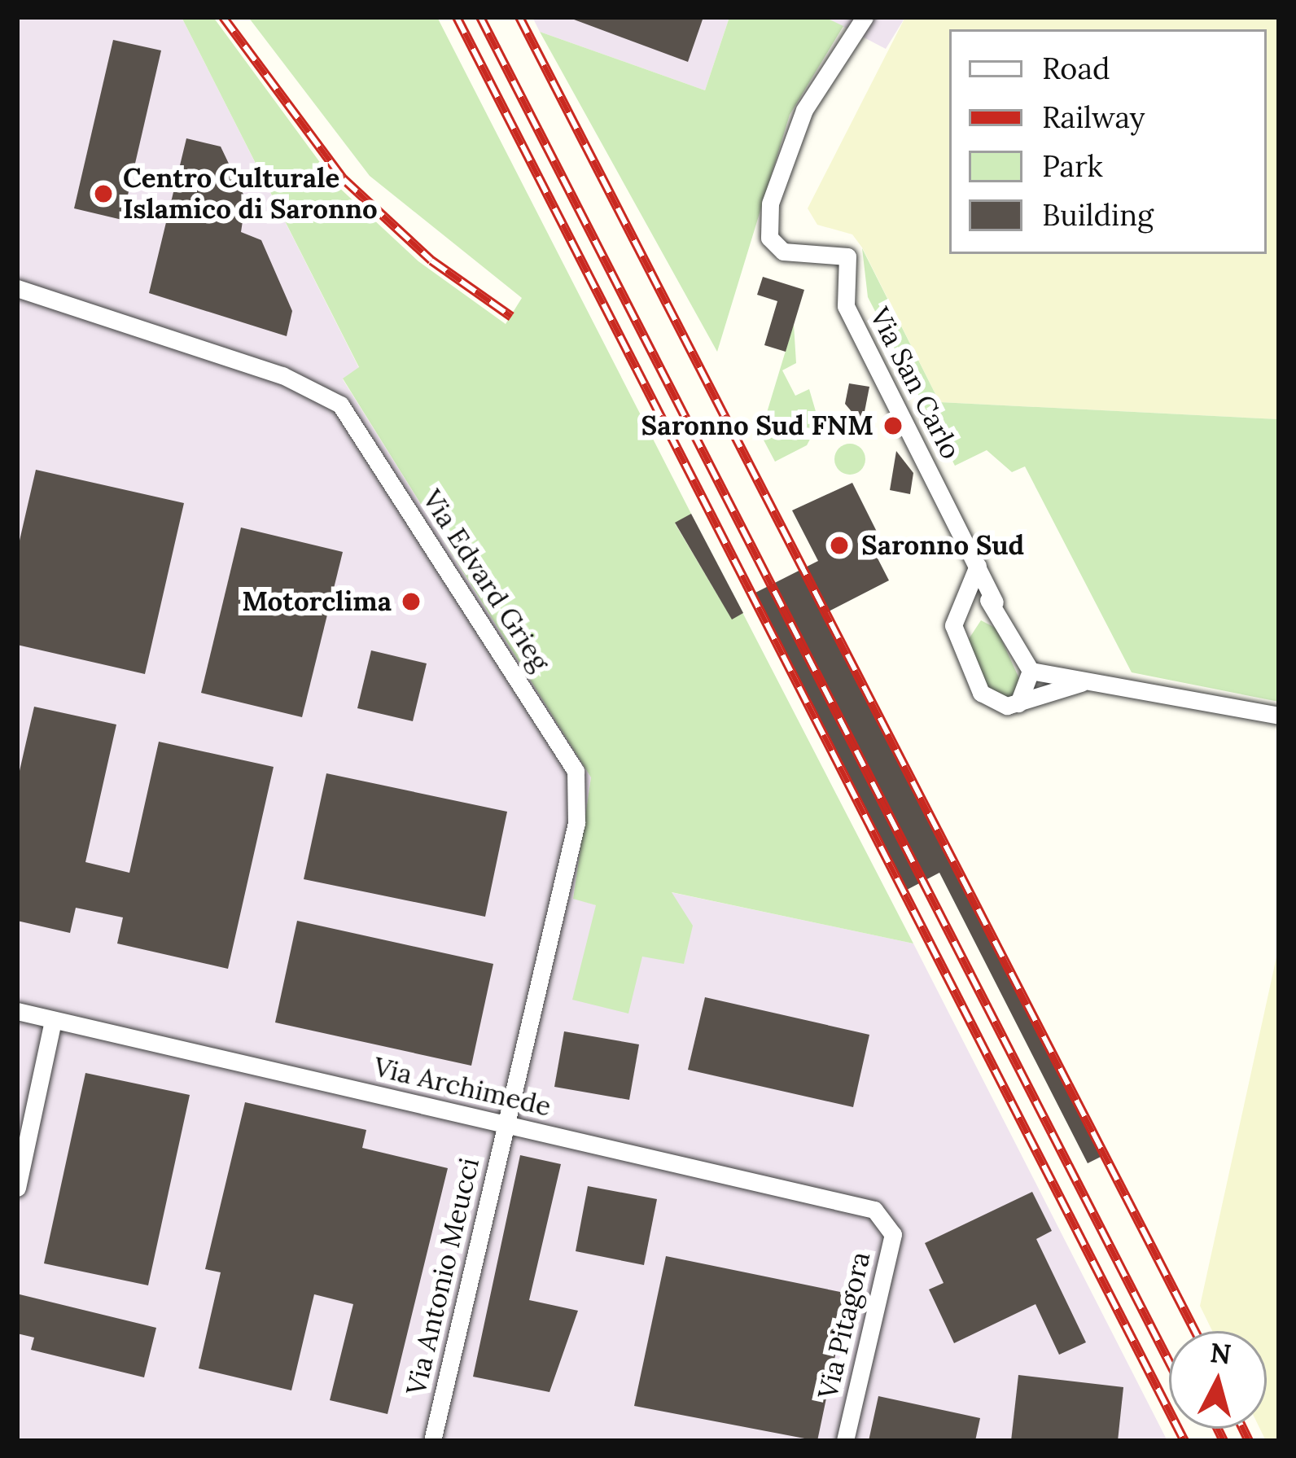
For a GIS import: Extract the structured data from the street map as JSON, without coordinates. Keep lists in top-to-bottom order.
{
  "streets": {
    "street": [
      "Via San Carlo",
      "Via Edvard Grieg",
      "Via Archimede",
      "Via Antonio Meucci",
      "Via Pitagora"
    ]
  },
  "crossings": [
    ["Via Edvard Grieg", "Via Archimede"],
    ["Via Edvard Grieg", "Via Antonio Meucci"],
    ["Via Archimede", "Via Antonio Meucci"],
    ["Via Archimede", "Via Pitagora"]
  ],
  "places": [
    "Centro Culturale Islamico di Saronno",
    "Saronno Sud FNM",
    "Saronno Sud",
    "Motorclima"
  ],
  "legend": [
    "Road",
    "Railway",
    "Park",
    "Building"
  ],
  "north": "top"
}
